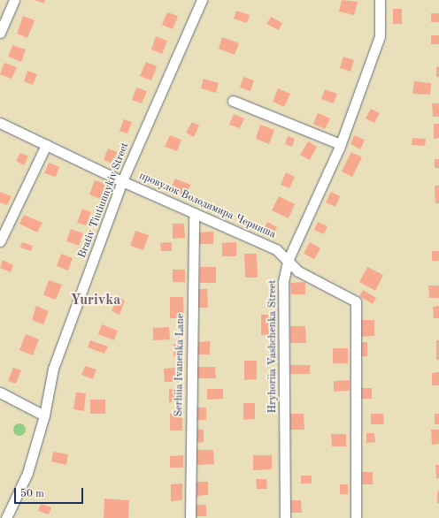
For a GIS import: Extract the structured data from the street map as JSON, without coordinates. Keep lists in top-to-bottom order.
{
  "streets": {
    "street": [
      "Brativ Tiutiunnykiv Street",
      "провулок Володимира Черниша",
      "Hryhoriia Vashchenka Street",
      "Serhiia Ivanenka Lane"
    ]
  },
  "crossings": [
    ["Brativ Tiutiunnykiv Street", "провулок Володимира Черниша"],
    ["провулок Володимира Черниша", "Hryhoriia Vashchenka Street"],
    ["провулок Володимира Черниша", "Serhiia Ivanenka Lane"]
  ],
  "districts": ["Yurivka"],
  "scale_bar": "50 m"
}
